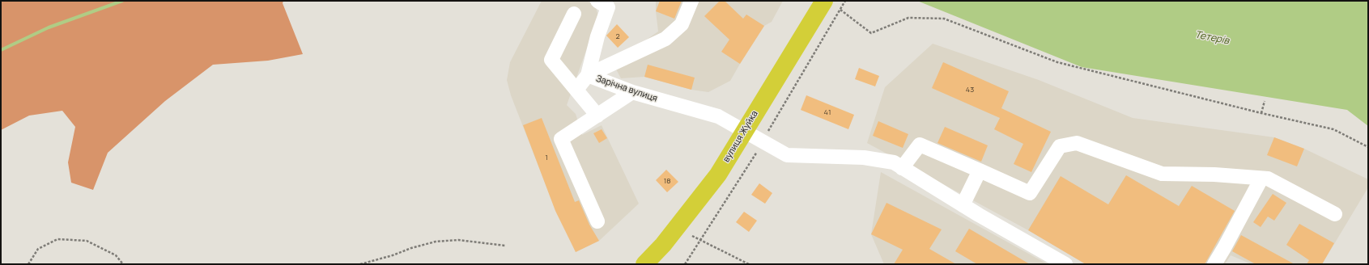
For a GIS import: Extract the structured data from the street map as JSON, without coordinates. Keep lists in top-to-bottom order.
{
  "streets": {
    "highway": ["вулиця Жуйка"],
    "street": ["Зарічна вулиця"]
  },
  "crossings": [
    ["Зарічна вулиця", "вулиця Жуйка"]
  ],
  "water": ["Тетерів"],
  "house_numbers": [
    "2",
    "43",
    "41",
    "1",
    "18"
  ]
}
